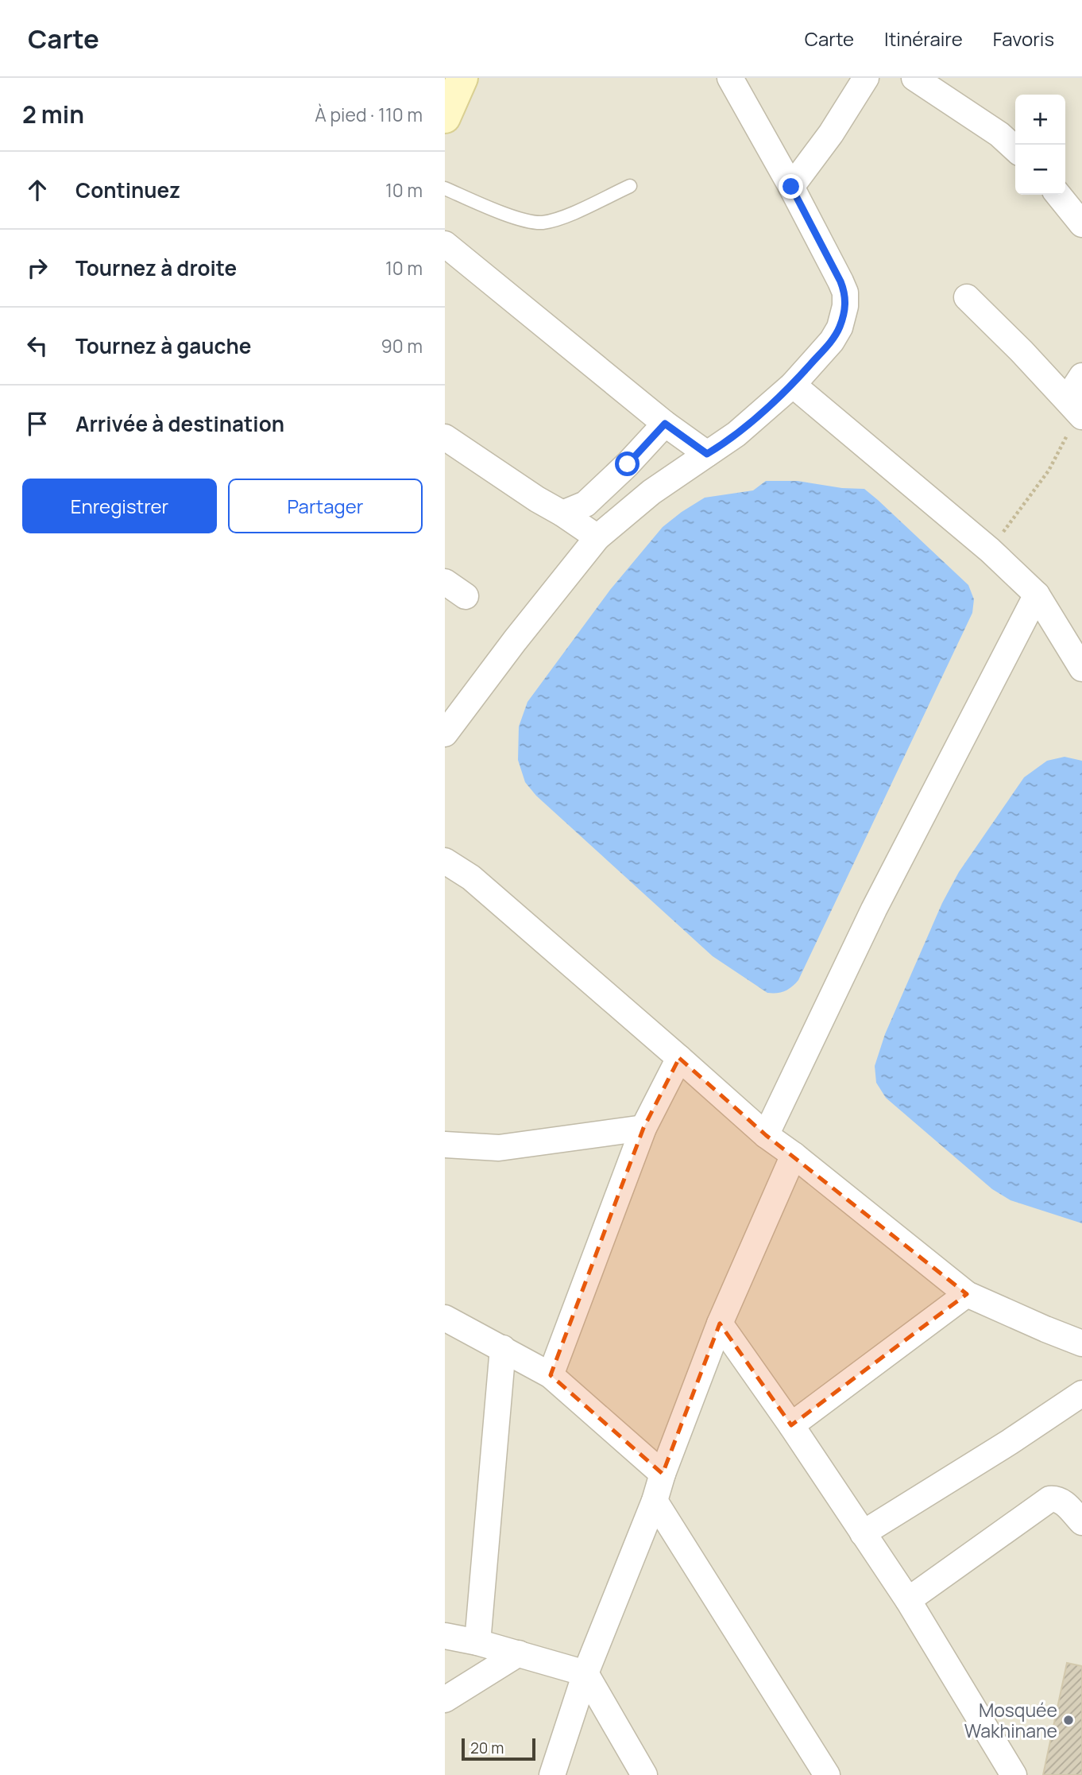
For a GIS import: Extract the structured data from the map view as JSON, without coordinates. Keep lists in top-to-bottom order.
{
  "places": ["Mosquée Wakhinane"],
  "scale_bar": "20 m",
  "page": {
    "header": "Carte",
    "nav": ["Carte", "Itinéraire", "Favoris"],
    "heading": ["2 min", "À pied · 110 m"],
    "map_buttons": ["+", "−"],
    "list": [
      ["Continuez", "10 m"],
      ["Tournez à droite", "10 m"],
      ["Tournez à gauche", "90 m"],
      "Arrivée à destination"
    ],
    "buttons": ["Enregistrer", "Partager"],
    "scale": "20 m"
  }
}
